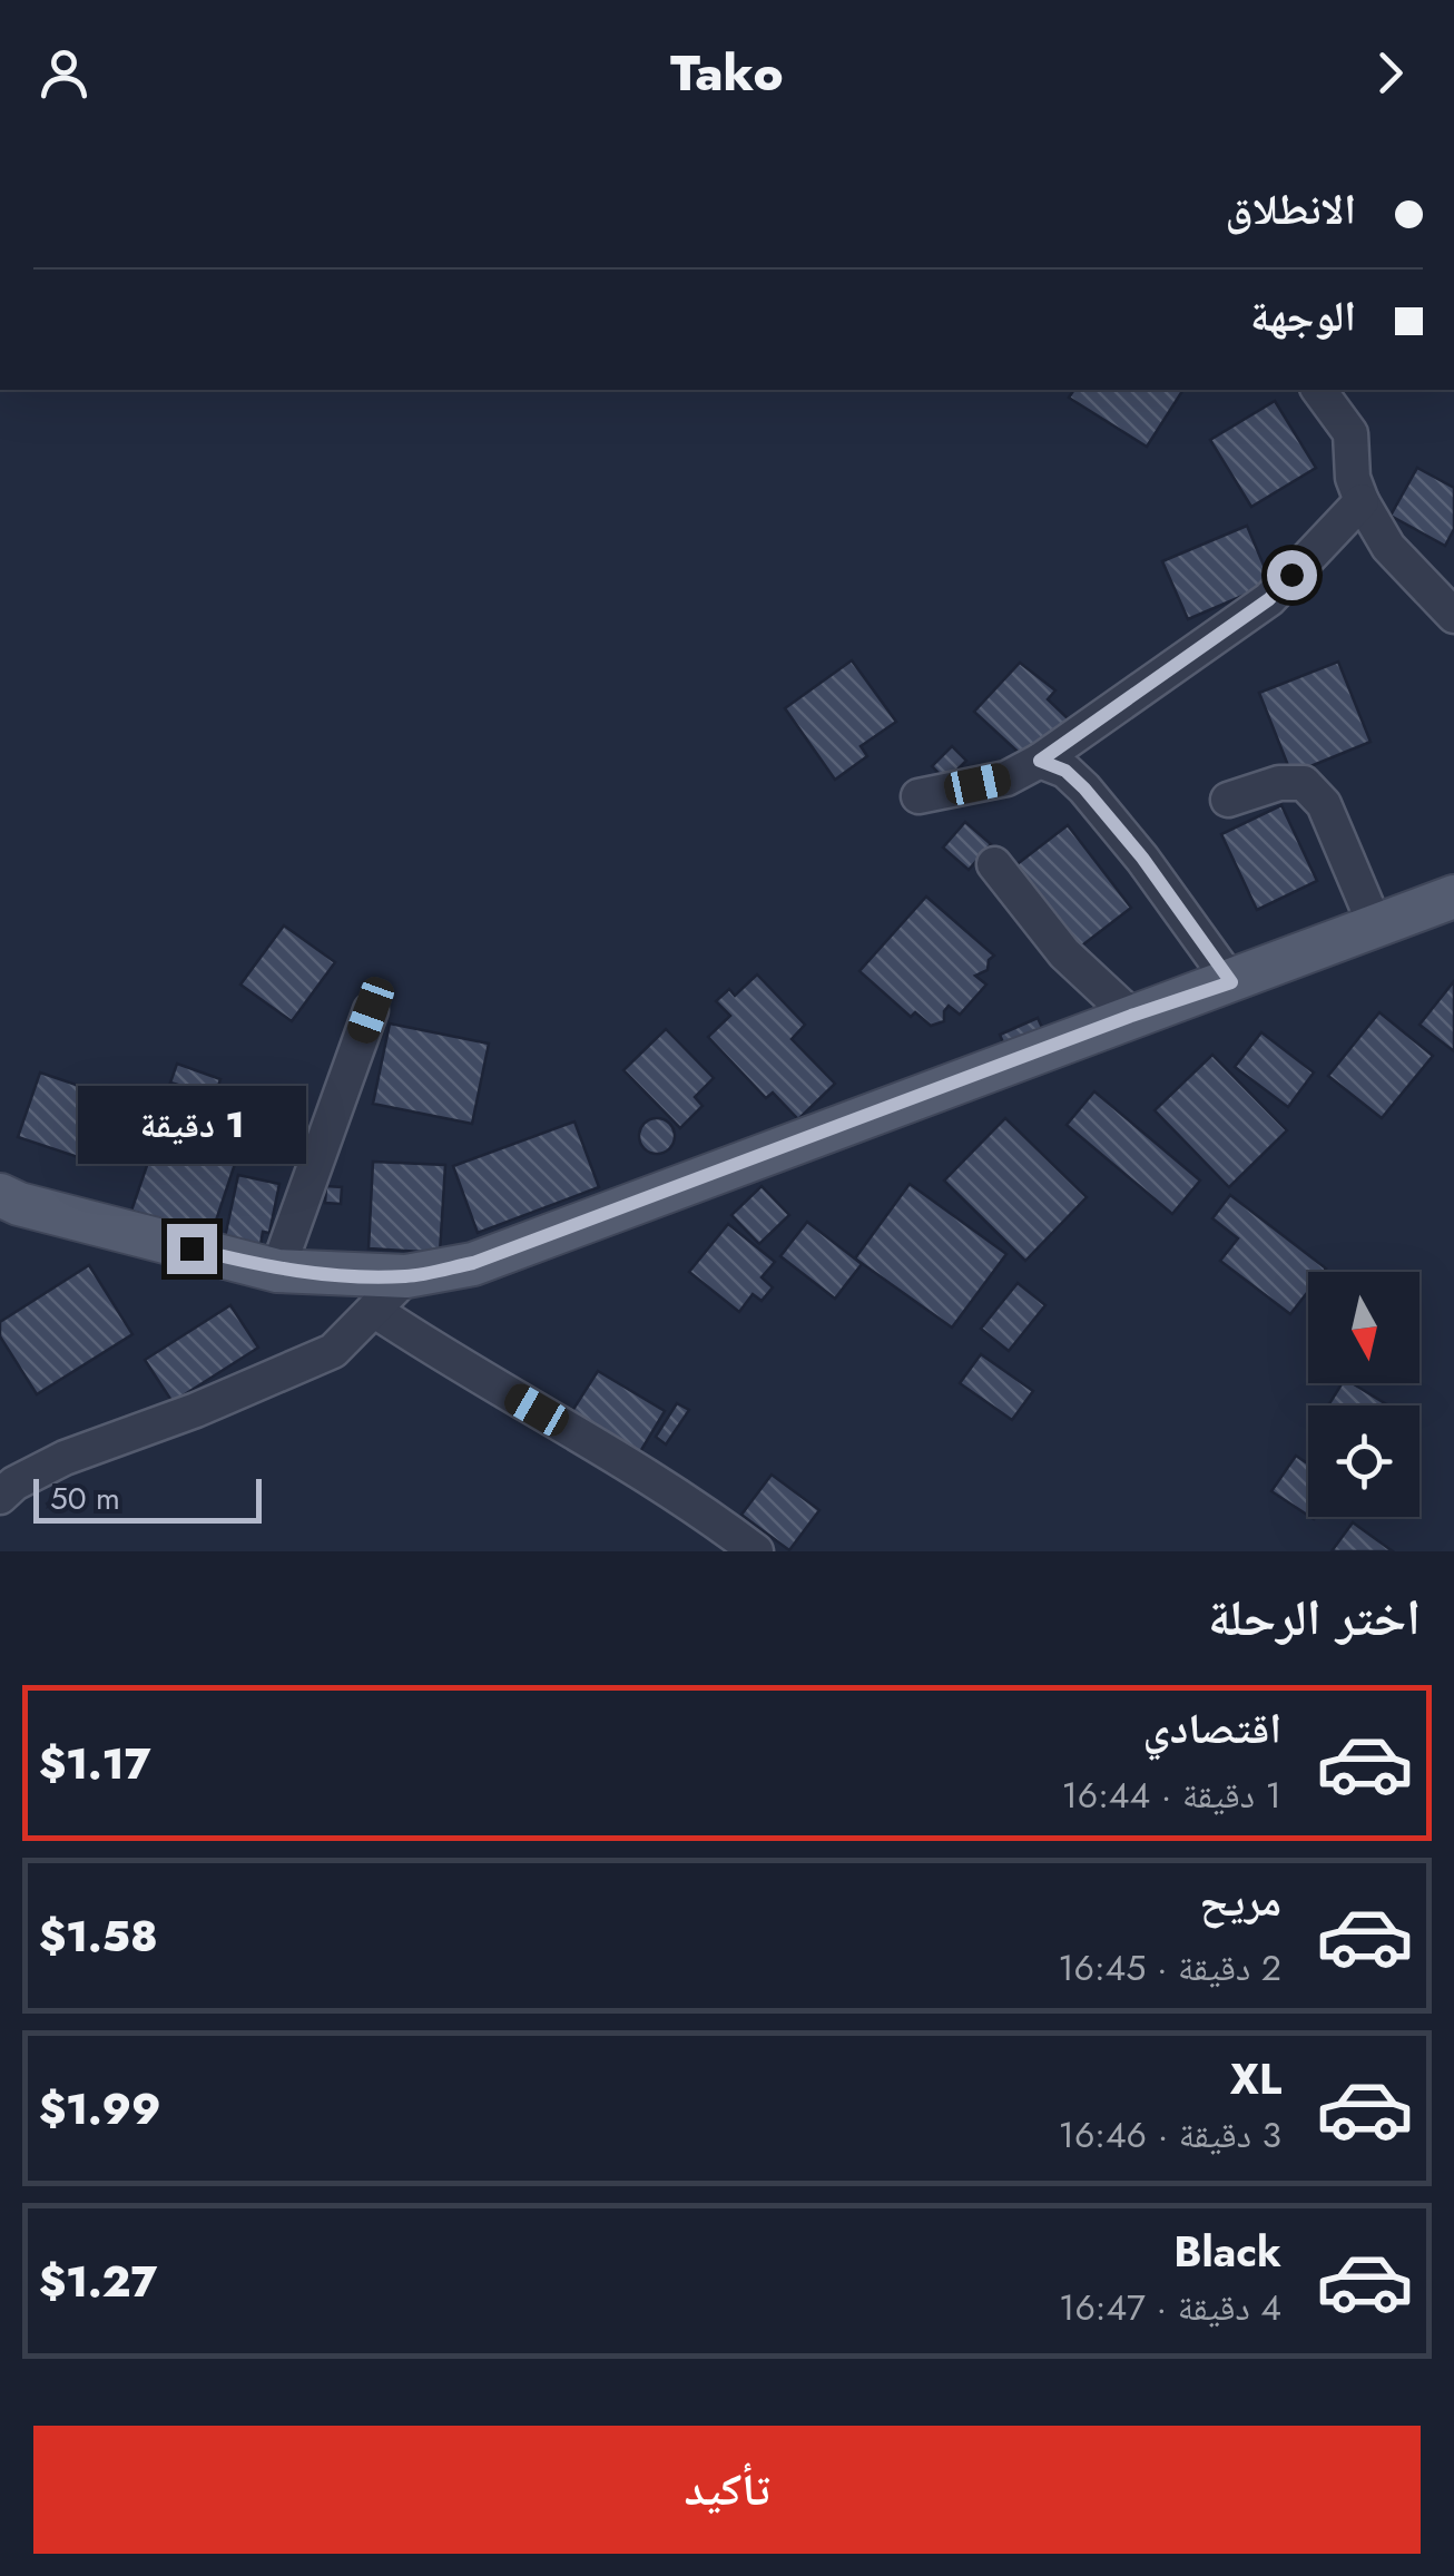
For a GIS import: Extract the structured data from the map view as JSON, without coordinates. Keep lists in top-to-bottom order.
{
  "scale_bar": "50 m",
  "north": "bottom",
  "page": {
    "header": "Tako",
    "banner": ["الانطلاق", "الوجهة"],
    "bubble": "1 دقيقة",
    "scale": "50 m",
    "heading": "اختر الرحلة",
    "list": [
      {
        "name": "اقتصادي",
        "note": "1 دقيقة · 16:44",
        "value": "$1.17"
      },
      {
        "name": "مريح",
        "note": "2 دقيقة · 16:45",
        "value": "$1.58"
      },
      {
        "name": "XL",
        "note": "3 دقيقة · 16:46",
        "value": "$1.99"
      },
      {
        "name": "Black",
        "note": "4 دقيقة · 16:47",
        "value": "$1.27"
      }
    ],
    "buttons": "تأكيد"
  }
}
